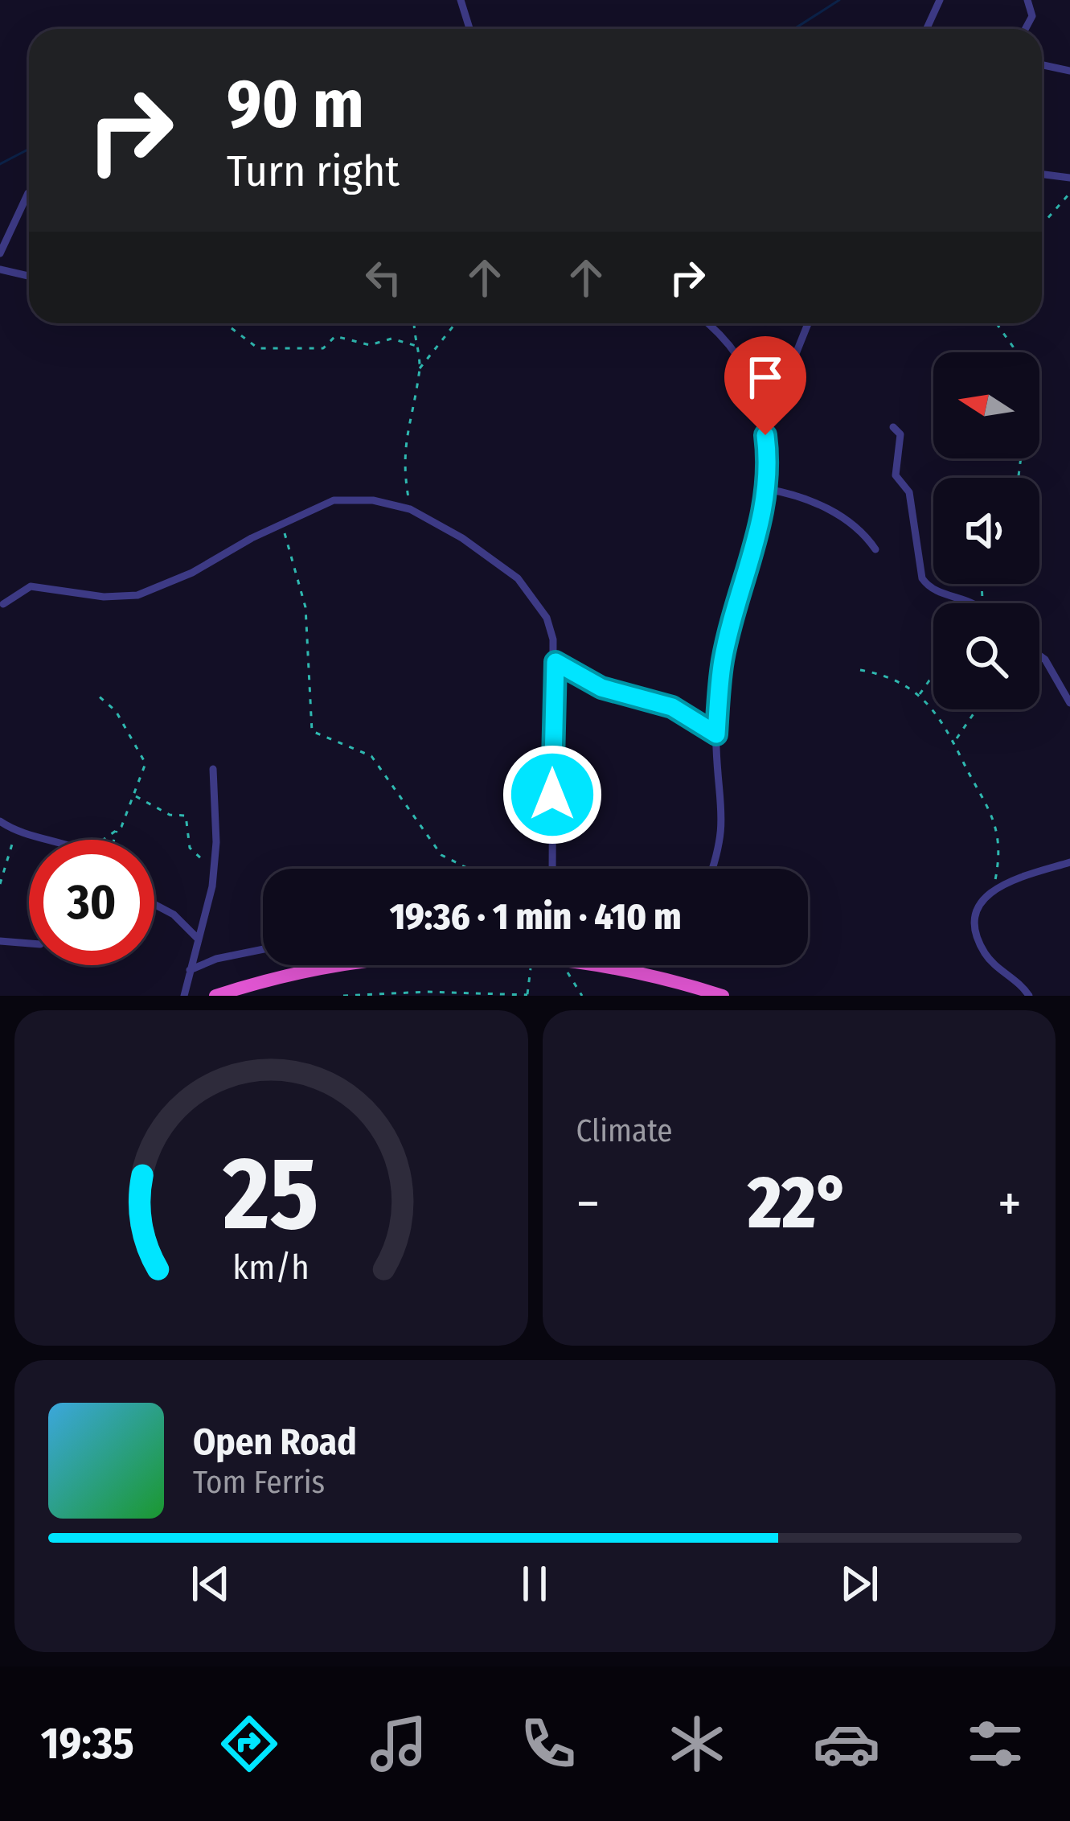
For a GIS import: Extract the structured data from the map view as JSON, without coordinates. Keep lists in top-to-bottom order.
{
  "north": "left",
  "page": {
    "turn": ["90 m", "Turn right"],
    "limit": "30",
    "trip": "19:36 · 1 min · 410 m",
    "tile": "Climate",
    "heat": ["−", "22°", "+"],
    "song": ["Open Road", "Tom Ferris"],
    "tabs": "19:35",
    "gauge": ["25", "km/h"]
  }
}
